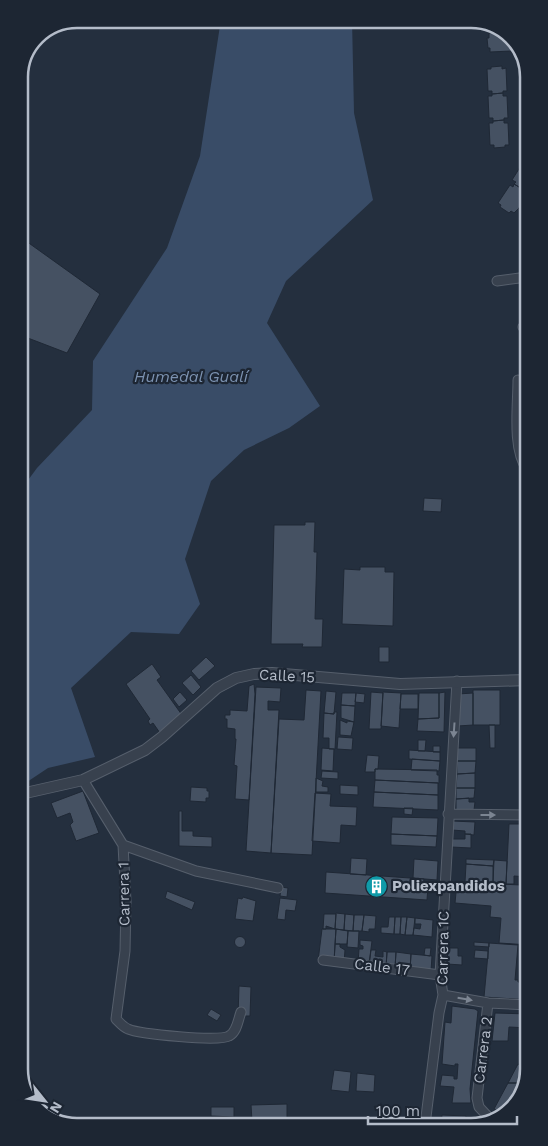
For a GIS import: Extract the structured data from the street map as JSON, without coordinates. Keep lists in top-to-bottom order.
{
  "streets": {
    "street": [
      "Calle 15",
      "Carrera 1",
      "Carrera 1C",
      "Calle 17",
      "Carrera 2"
    ]
  },
  "crossings": [
    ["Calle 15", "Carrera 1"],
    ["Calle 15", "Carrera 1C"],
    ["Carrera 1C", "Calle 17"]
  ],
  "water": ["Humedal Gualí"],
  "places": {
    "building": ["Poliexpandidos"]
  },
  "scale_bar": "100 m",
  "north": "bottom right"
}
